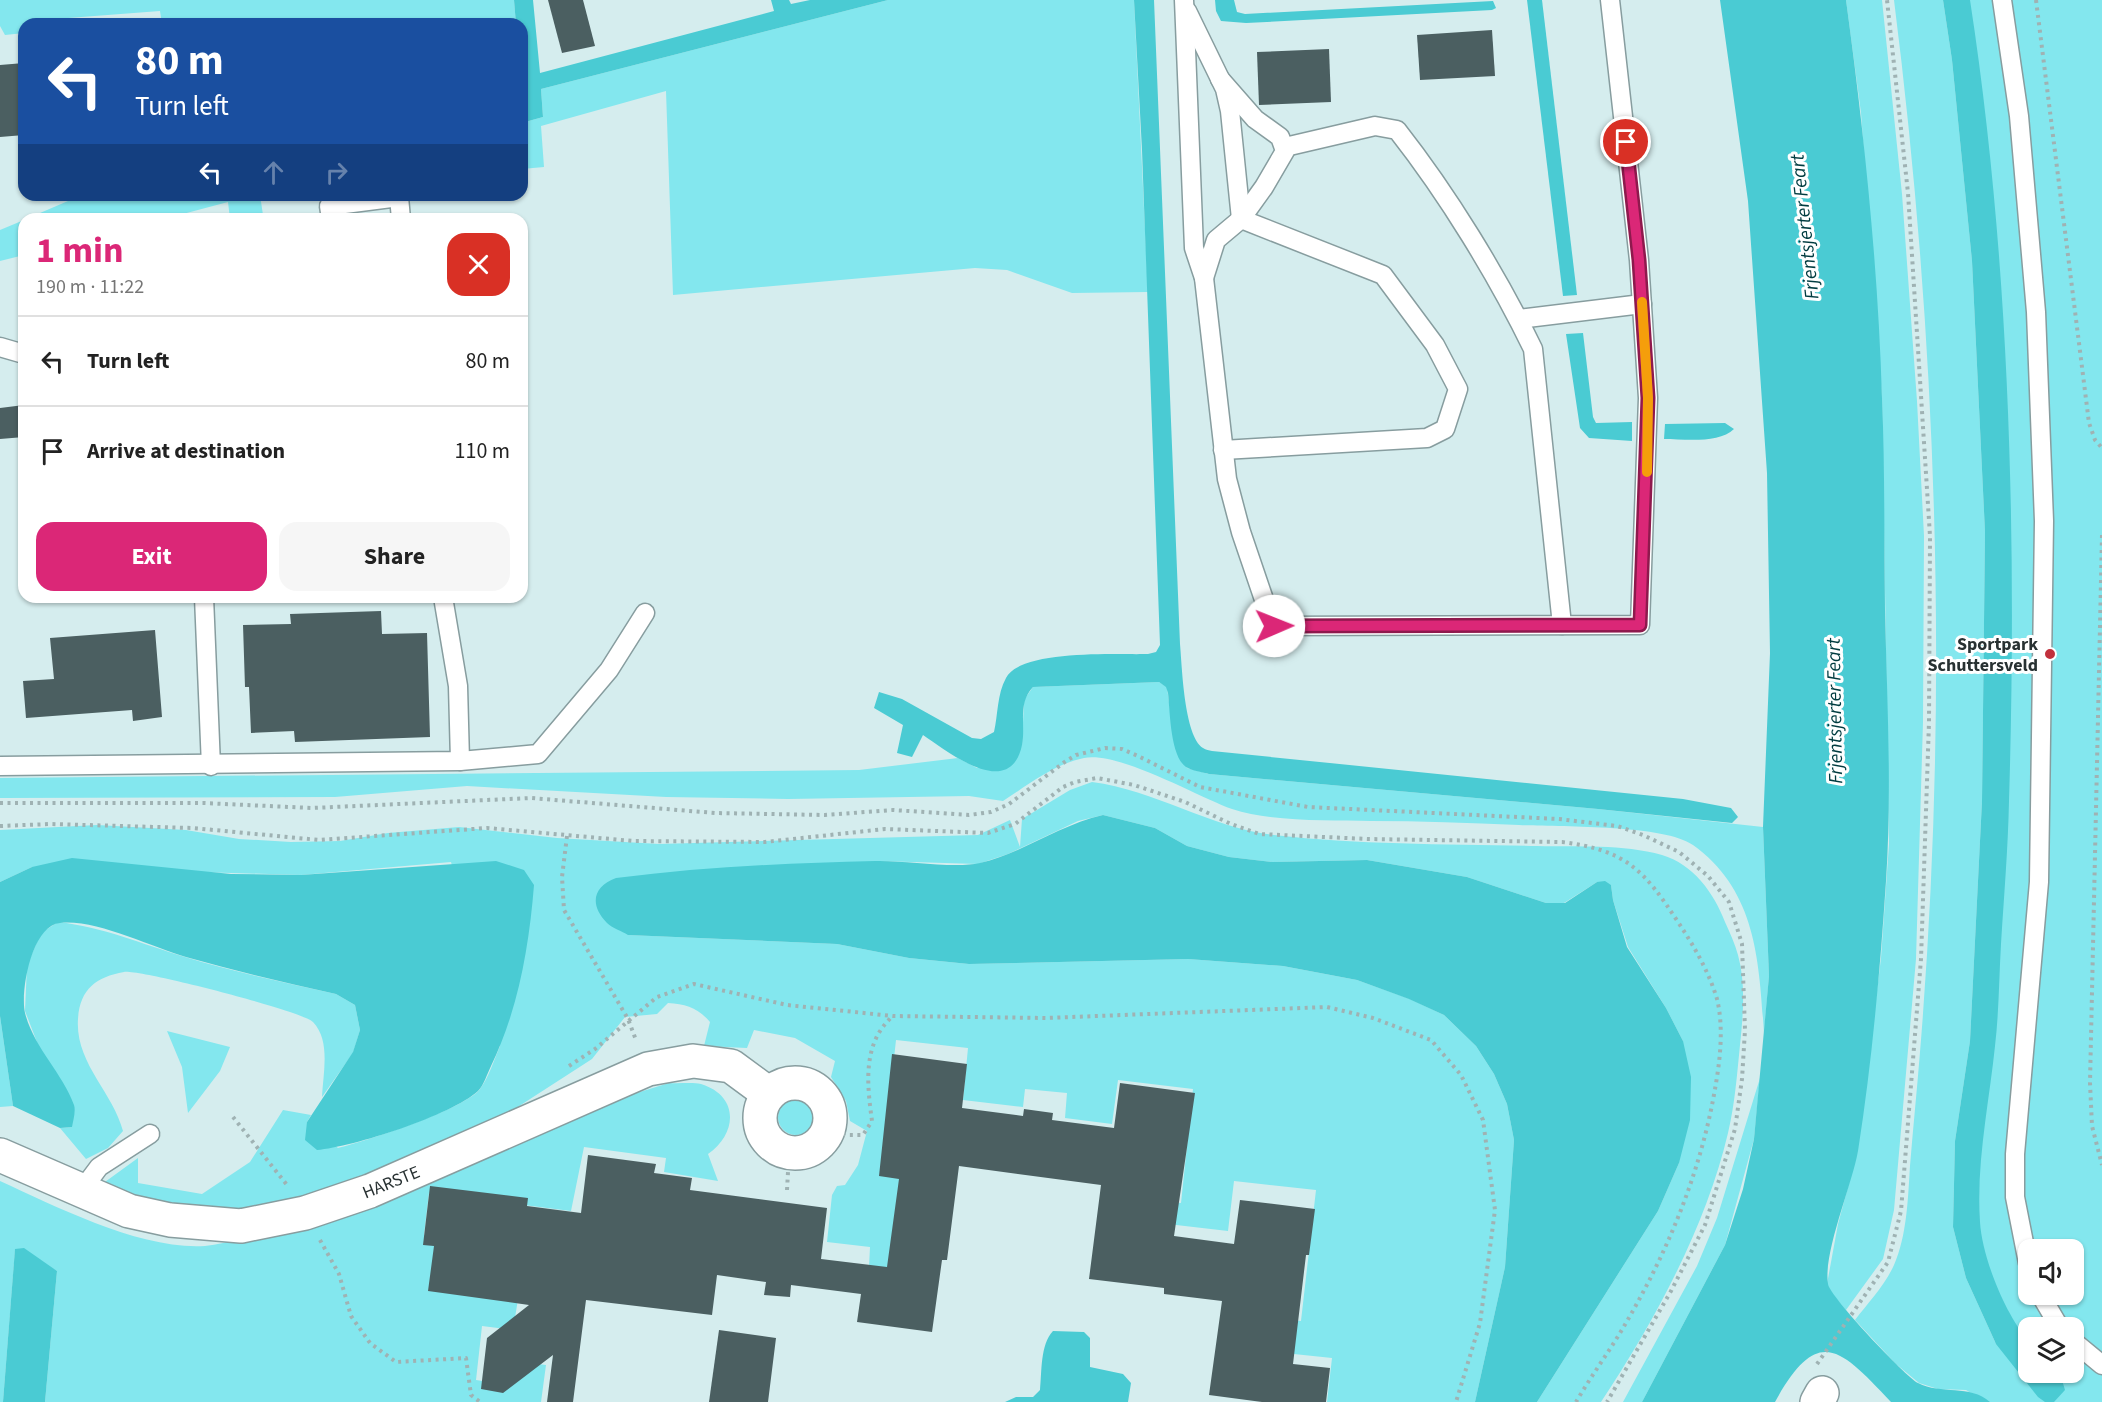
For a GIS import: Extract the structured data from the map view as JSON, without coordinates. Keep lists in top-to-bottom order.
{
  "streets": {
    "street": ["HARSTE"]
  },
  "water": ["Frjentsjerter Feart"],
  "places": ["Sportpark Schuttersveld"],
  "page": {
    "turn": ["80 m", "Turn left"],
    "heading": ["1 min", "190 m · 11:22"],
    "list": [
      {
        "name": "Turn left",
        "value": "80 m"
      },
      {
        "name": "Arrive at destination",
        "value": "110 m"
      }
    ],
    "buttons": ["Exit", "Share"]
  }
}
